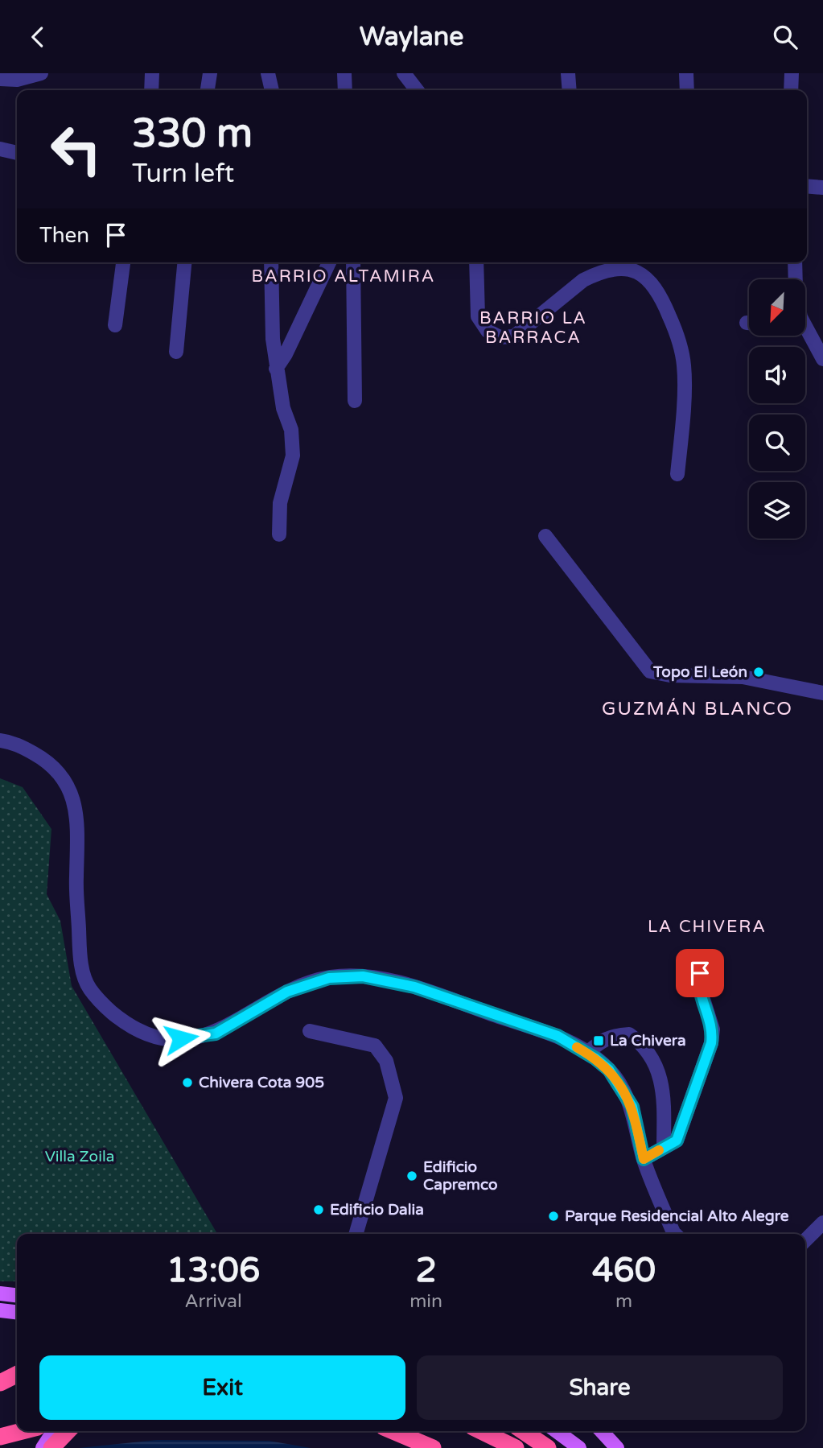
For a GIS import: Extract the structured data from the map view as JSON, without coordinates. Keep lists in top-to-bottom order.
{
  "districts": [
    "BARRIO ALTAMIRA",
    "BARRIO LA BARRACA",
    "GUZMÁN BLANCO",
    "LA CHIVERA"
  ],
  "parks": ["Villa Zoila"],
  "places": {
    "other": [
      "Topo El León",
      "Chivera Cota 905",
      "Edificio Capremco",
      "Edificio Dalia",
      "Parque Residencial Alto Alegre"
    ],
    "transit": ["La Chivera"]
  },
  "north": "bottom left",
  "page": {
    "header": "Waylane",
    "turn": ["330 m", "Turn left"],
    "then": "Then",
    "eta": [
      "13:06",
      "Arrival",
      "2",
      "min",
      "460",
      "m"
    ],
    "buttons": ["Exit", "Share"]
  }
}
